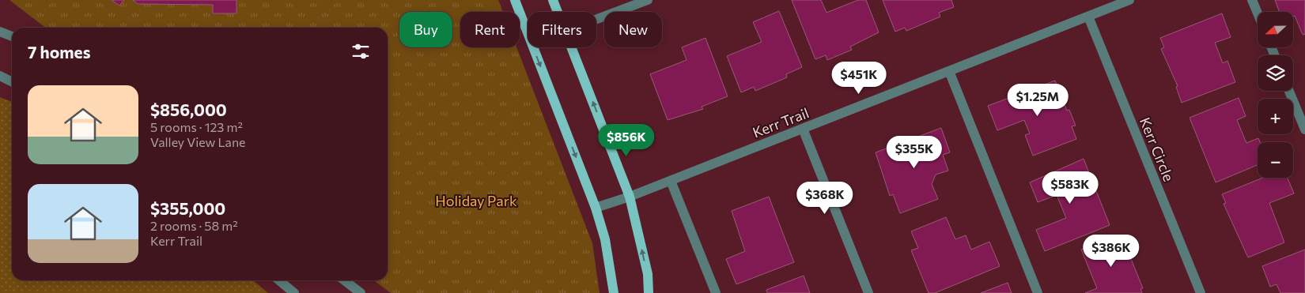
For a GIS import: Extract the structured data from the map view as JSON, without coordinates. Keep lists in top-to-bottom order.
{
  "streets": {
    "street": ["Kerr Trail", "Kerr Circle"]
  },
  "crossings": [
    ["Kerr Trail", "Kerr Circle"]
  ],
  "parks": ["Holiday Park"],
  "north": "left",
  "page": {
    "map_buttons": ["+", "−"],
    "chip": [
      "Buy",
      "Rent",
      "Filters",
      "New"
    ],
    "heading": "7 homes",
    "price": [
      "$451K",
      "$1.25M",
      "$856K",
      "$355K",
      "$583K",
      "$368K",
      "$386K"
    ],
    "list": [
      {
        "name": "$856,000",
        "note": "5 rooms · 123 m² · Valley View Lane"
      },
      {
        "name": "$355,000",
        "note": "2 rooms · 58 m² · Kerr Trail"
      }
    ]
  }
}
